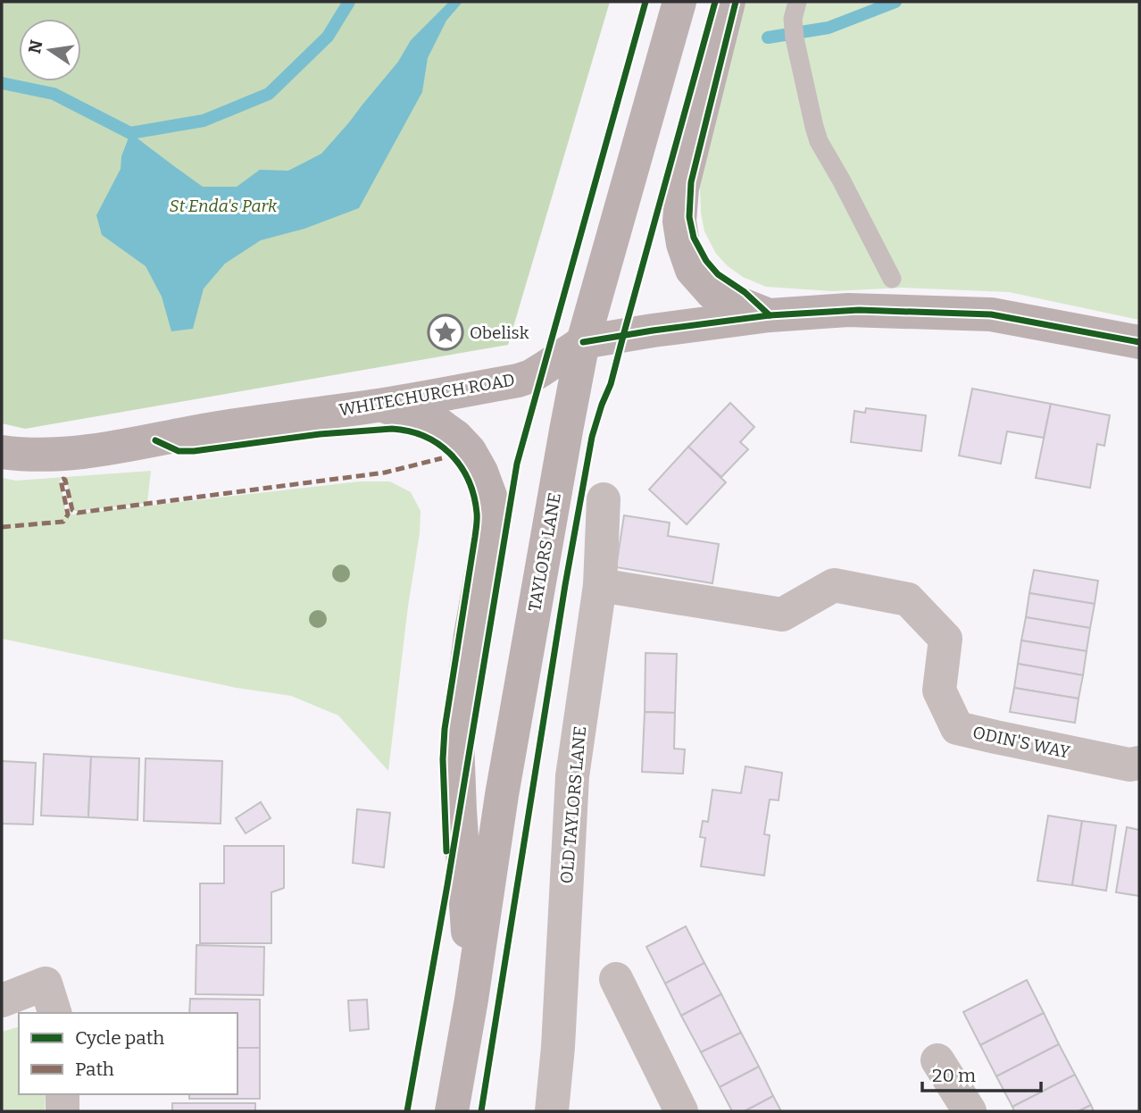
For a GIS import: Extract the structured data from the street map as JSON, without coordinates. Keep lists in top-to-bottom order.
{
  "streets": {
    "street": [
      "WHITECHURCH ROAD",
      "TAYLORS LANE",
      "ODIN'S WAY",
      "OLD TAYLORS LANE"
    ]
  },
  "crossings": [
    ["WHITECHURCH ROAD", "TAYLORS LANE"],
    ["ODIN'S WAY", "OLD TAYLORS LANE"]
  ],
  "parks": ["St Enda's Park"],
  "places": {
    "place": ["Obelisk"]
  },
  "legend": ["Cycle path", "Path"],
  "scale_bar": "20 m",
  "north": "left"
}
